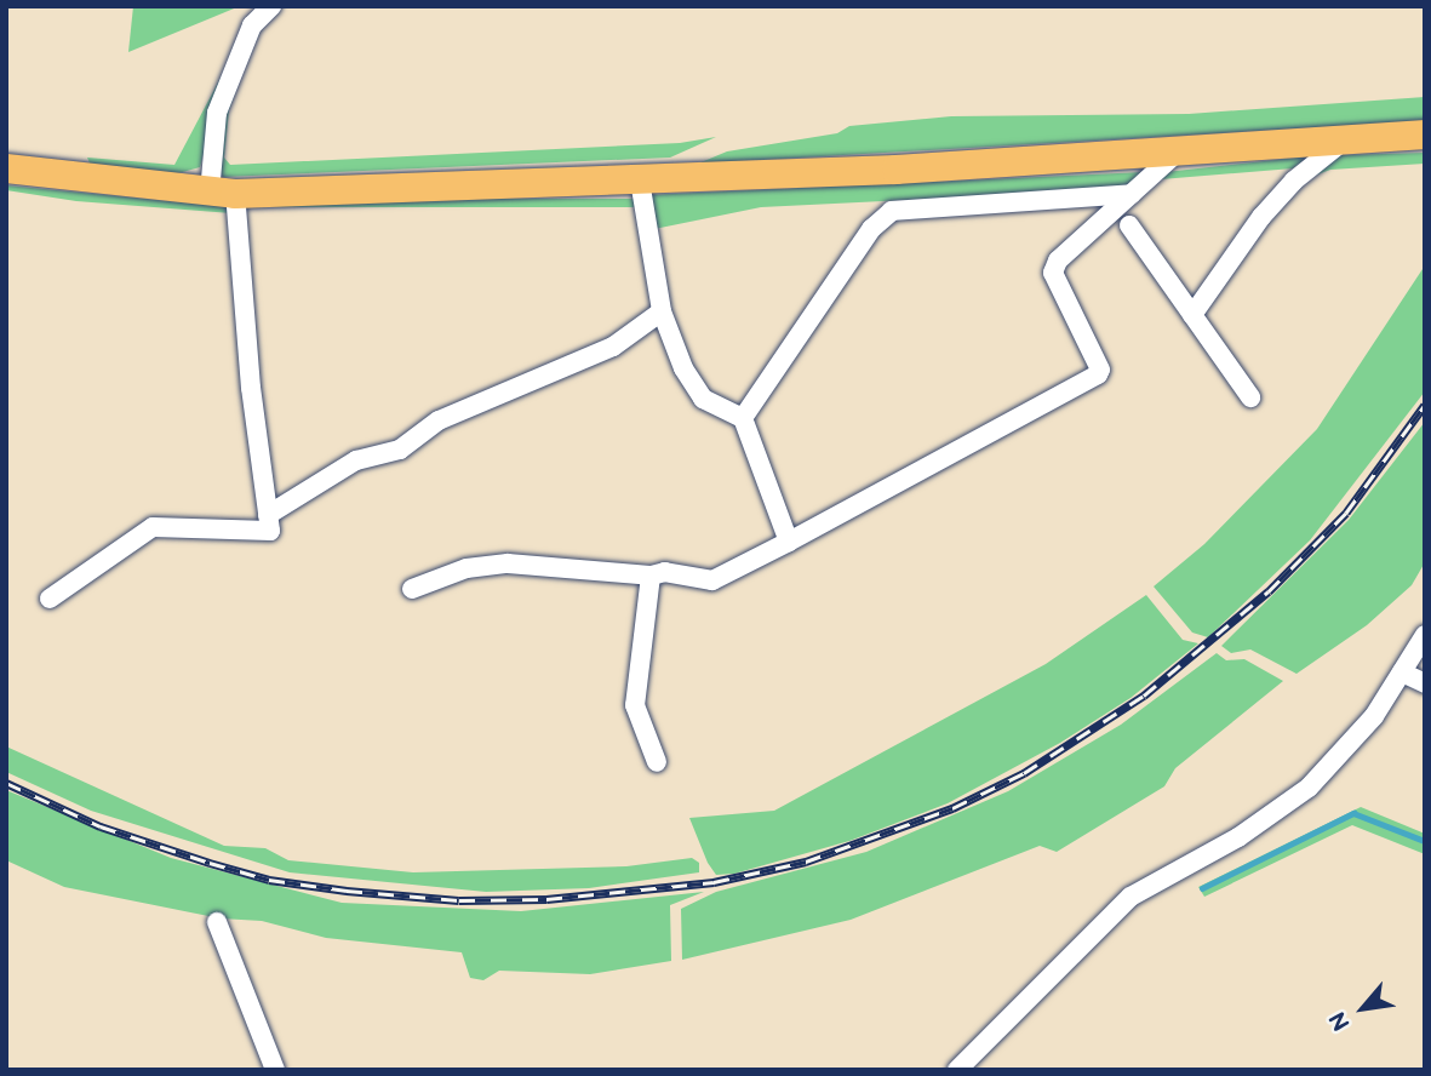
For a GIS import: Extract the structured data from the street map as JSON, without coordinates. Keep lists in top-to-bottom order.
{
  "north": "bottom left"
}
